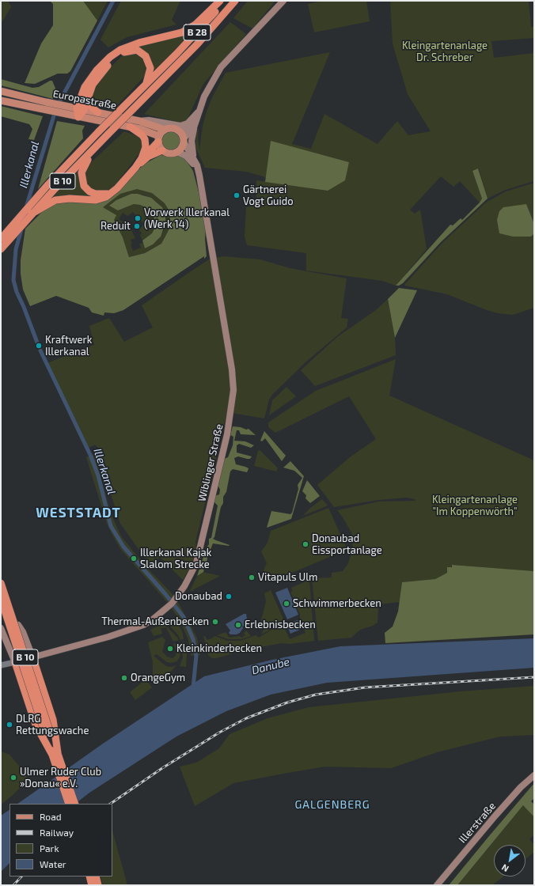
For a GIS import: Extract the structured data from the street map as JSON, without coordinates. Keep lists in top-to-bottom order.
{
  "streets": {
    "highway": ["B 28", "B 10"],
    "main road": ["Europastraße", "Wiblinger Straße", "Illerstraße"]
  },
  "crossings": [
    ["B 28", "B 10"],
    ["Europastraße", "B 10"],
    ["Europastraße", "Wiblinger Straße"],
    ["B 10", "Wiblinger Straße"]
  ],
  "districts": ["WESTSTADT", "GALGENBERG"],
  "water": ["Illerkanal", "Danube"],
  "parks": ["Kleingartenanlage Dr. Schreber", "Kleingartenanlage \"Im Koppenwörth\""],
  "places": [
    "Gärtnerei Vogt Guido",
    "Vorwerk Illerkanal (Werk 14)",
    "Reduit",
    "Kraftwerk Illerkanal",
    "Donaubad Eissportanlage",
    "Illerkanal Kajak Slalom Strecke",
    "Vitapuls Ulm",
    "Donaubad",
    "Schwimmerbecken",
    "Thermal-Außenbecken",
    "Erlebnisbecken",
    "Kleinkinderbecken",
    "OrangeGym",
    "DLRG Rettungswache",
    "Ulmer Ruder Club »Donau« e.V."
  ],
  "legend": [
    "Road",
    "Railway",
    "Park",
    "Water"
  ],
  "north": "bottom left"
}
